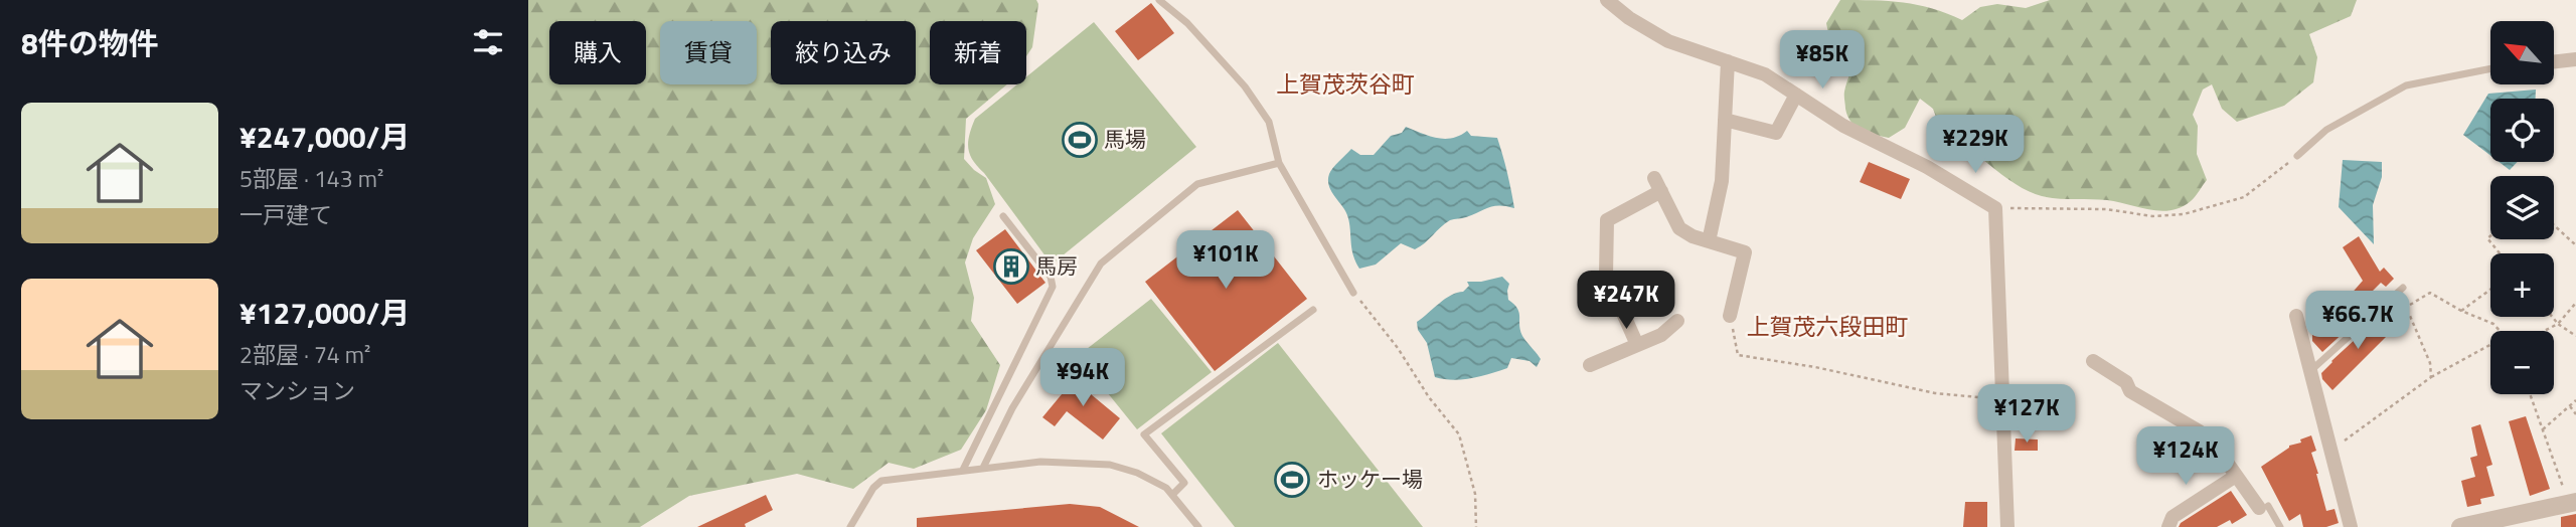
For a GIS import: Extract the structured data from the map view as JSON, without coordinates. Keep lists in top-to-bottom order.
{
  "districts": ["上賀茂茨谷町", "上賀茂六段田町"],
  "places": {
    "sports": ["馬場", "ホッケー場"],
    "building": ["馬房"]
  },
  "north": "top left",
  "page": {
    "heading": "8件の物件",
    "map_buttons": ["+", "−"],
    "chip": [
      "購入",
      "賃貸",
      "絞り込み",
      "新着"
    ],
    "price": [
      "¥85K",
      "¥229K",
      "¥101K",
      "¥247K",
      "¥66.7K",
      "¥94K",
      "¥127K",
      "¥124K"
    ],
    "list": [
      {
        "name": "¥247,000/月",
        "note": "5部屋 · 143 m² · 一戸建て"
      },
      {
        "name": "¥127,000/月",
        "note": "2部屋 · 74 m² · マンション"
      }
    ]
  }
}
